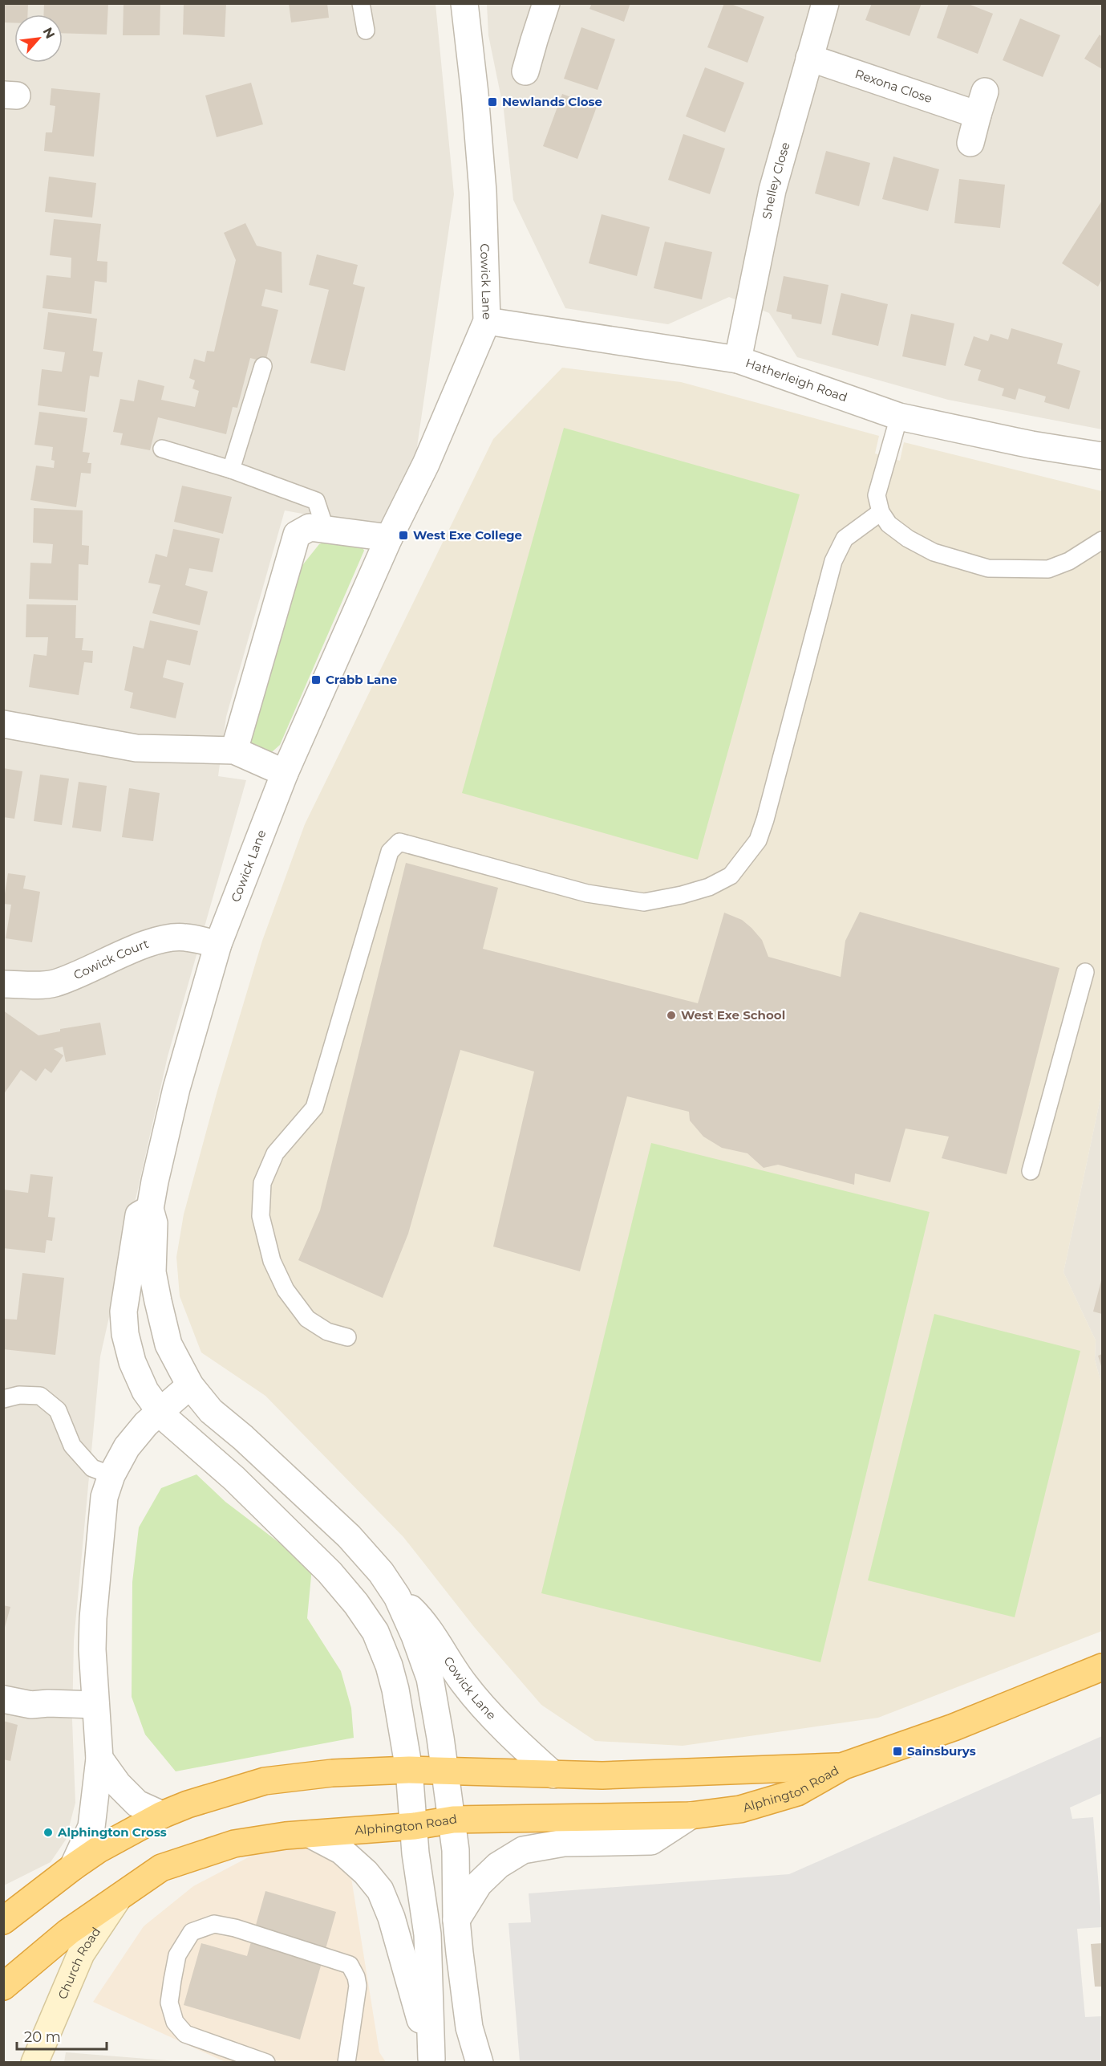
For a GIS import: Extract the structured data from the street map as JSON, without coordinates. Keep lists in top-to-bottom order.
{
  "streets": {
    "highway": ["Alphington Road"],
    "main road": ["Church Road"],
    "street": [
      "Rexona Close",
      "Shelley Close",
      "Cowick Lane",
      "Hatherleigh Road",
      "Cowick Court"
    ]
  },
  "crossings": [
    ["Rexona Close", "Shelley Close"],
    ["Shelley Close", "Hatherleigh Road"],
    ["Cowick Lane", "Hatherleigh Road"],
    ["Cowick Lane", "Cowick Court"],
    ["Cowick Lane", "Alphington Road"],
    ["Alphington Road", "Church Road"]
  ],
  "places": {
    "transit": [
      "Newlands Close",
      "West Exe College",
      "Crabb Lane",
      "Sainsburys"
    ],
    "other": ["West Exe School", "Alphington Cross"]
  },
  "scale_bar": "20 m",
  "north": "top right"
}
